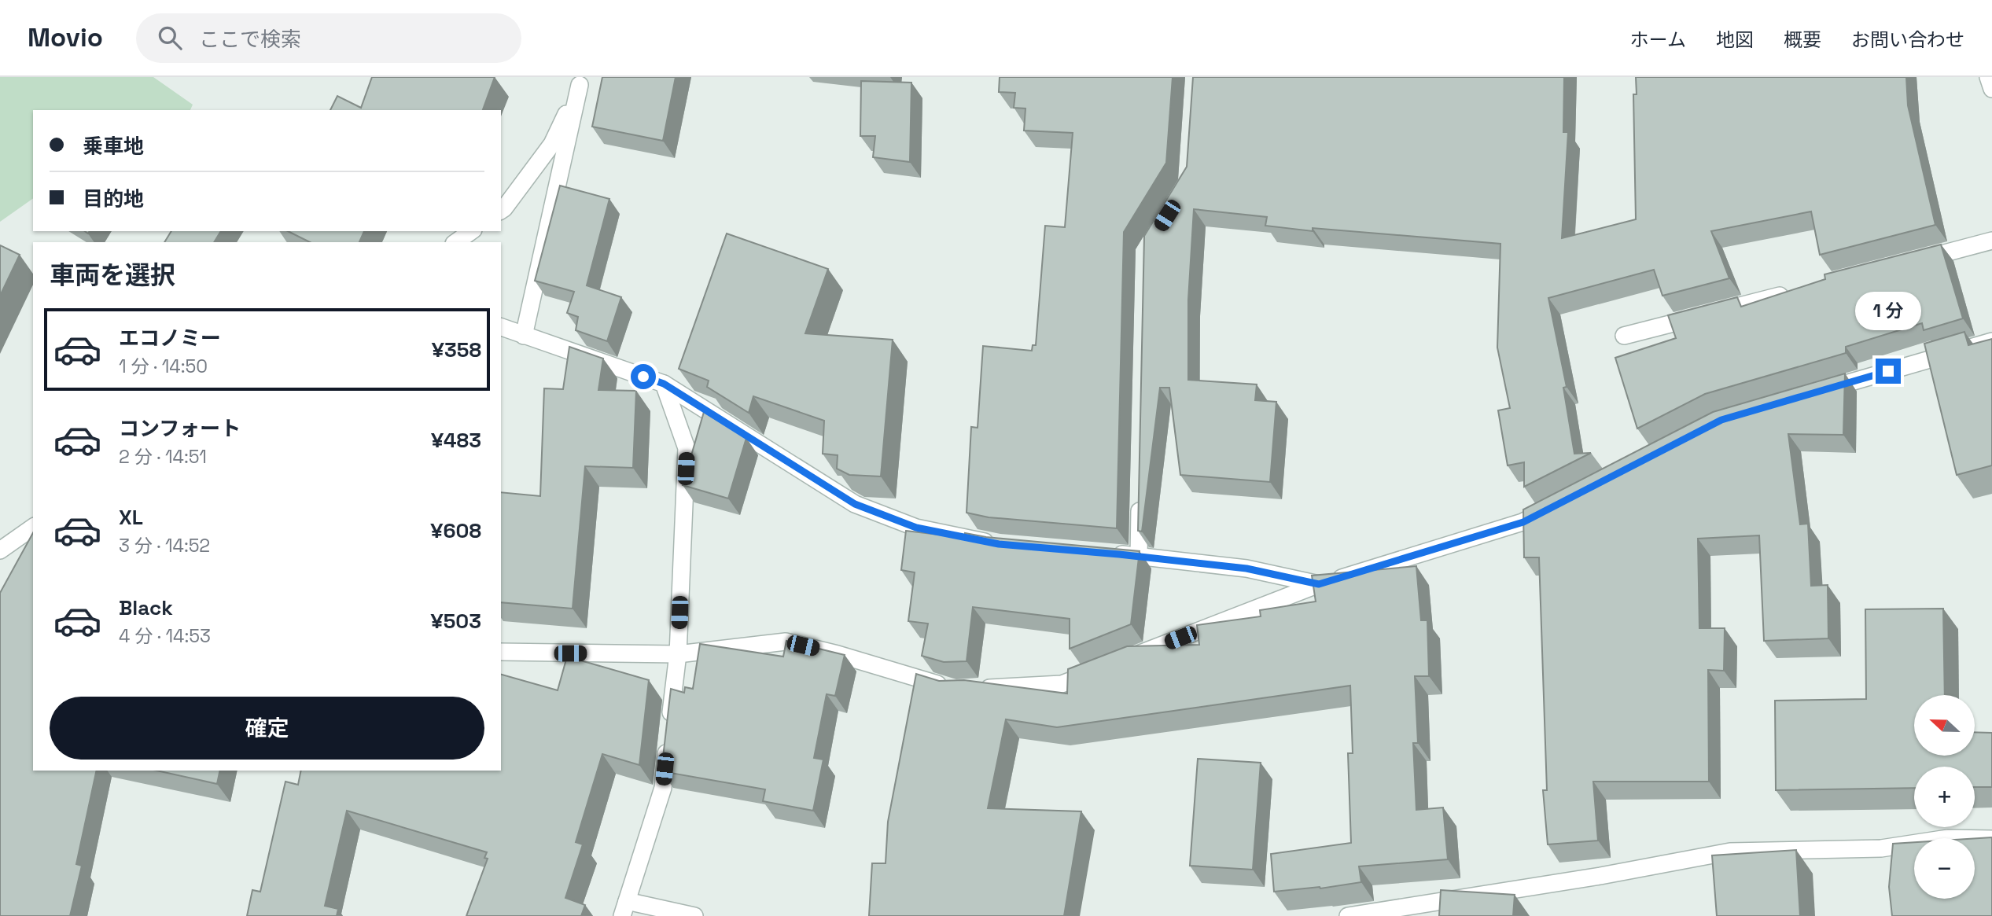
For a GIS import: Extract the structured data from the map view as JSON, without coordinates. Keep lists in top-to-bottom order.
{
  "north": "left",
  "page": {
    "header": "Movio",
    "search": "ここで検索",
    "nav": [
      "ホーム",
      "地図",
      "概要",
      "お問い合わせ"
    ],
    "banner": ["乗車地", "目的地"],
    "heading": "車両を選択",
    "bubble": "1 分",
    "list": [
      {
        "name": "エコノミー",
        "note": "1 分 · 14:50",
        "value": "¥358"
      },
      {
        "name": "コンフォート",
        "note": "2 分 · 14:51",
        "value": "¥483"
      },
      {
        "name": "XL",
        "note": "3 分 · 14:52",
        "value": "¥608"
      },
      {
        "name": "Black",
        "note": "4 分 · 14:53",
        "value": "¥503"
      }
    ],
    "buttons": "確定",
    "map_buttons": ["+", "−"]
  }
}
